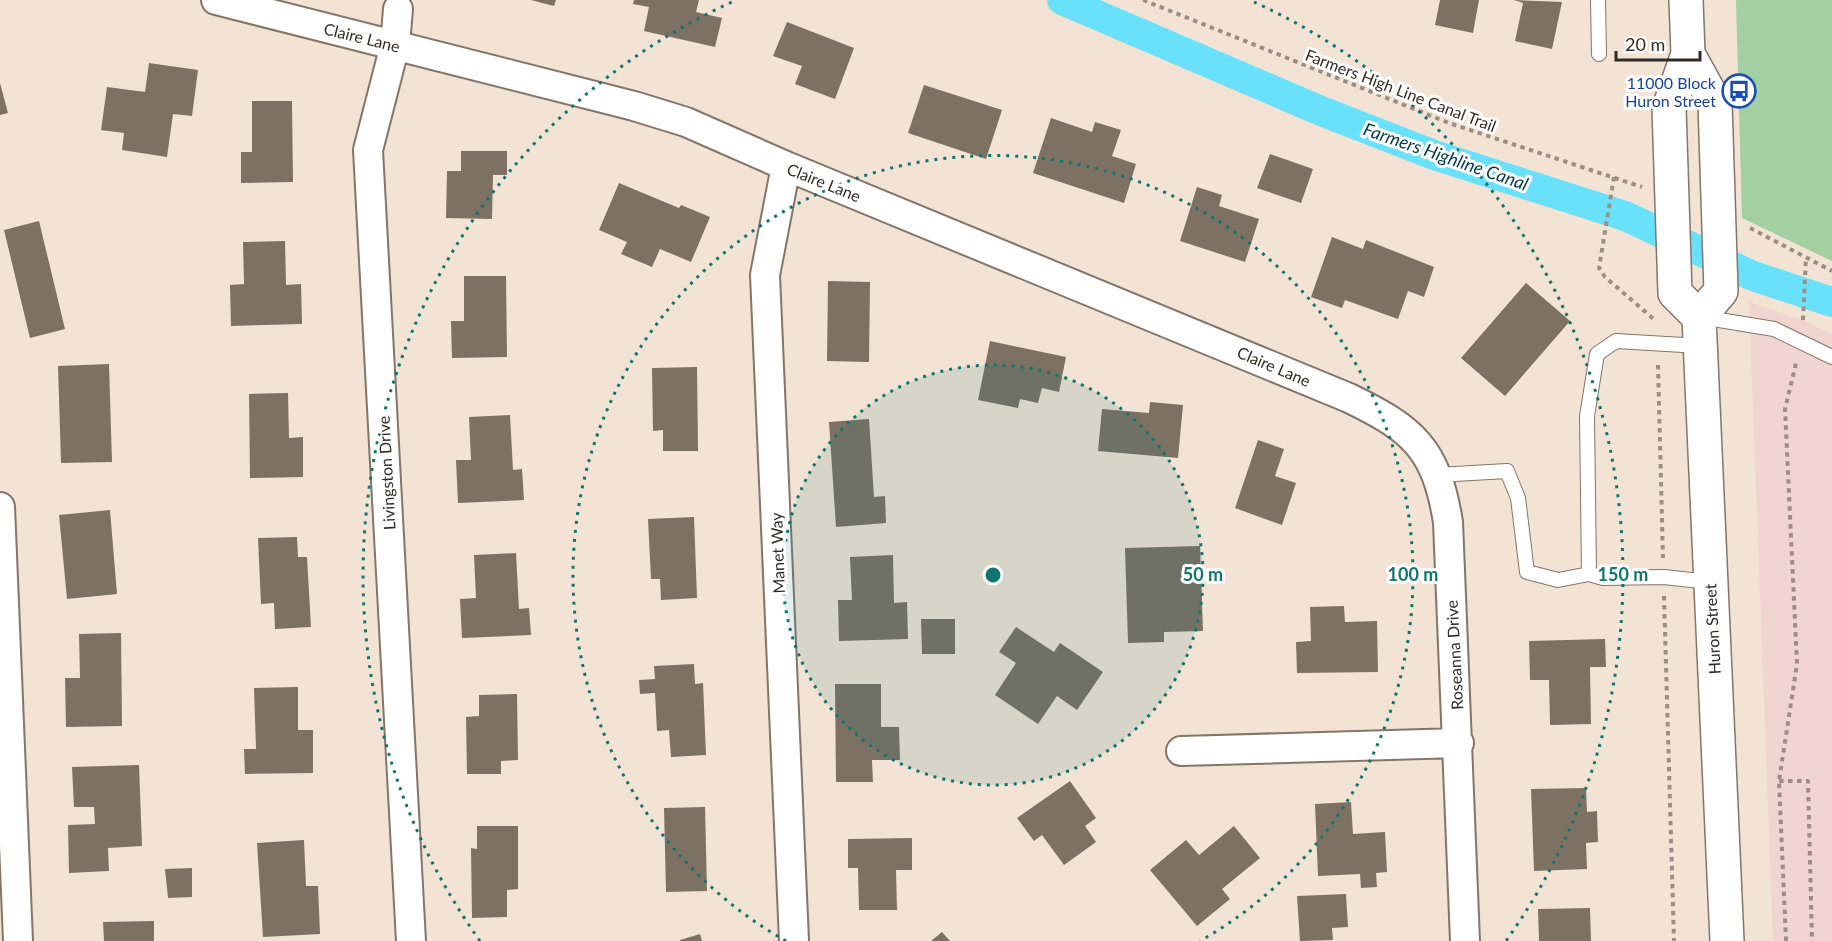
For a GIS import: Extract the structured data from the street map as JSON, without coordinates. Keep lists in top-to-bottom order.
{
  "streets": {
    "main road": ["Huron Street"],
    "street": [
      "Claire Lane",
      "Livingston Drive",
      "Manet Way",
      "Roseanna Drive"
    ],
    "path": ["Farmers High Line Canal Trail"]
  },
  "crossings": [
    ["Claire Lane", "Livingston Drive"],
    ["Claire Lane", "Manet Way"],
    ["Claire Lane", "Roseanna Drive"]
  ],
  "water": ["Farmers Highline Canal"],
  "places": {
    "bus stop": ["11000 Block Huron Street"]
  },
  "scale_bar": "20 m",
  "rings": ["50 m", "100 m", "150 m"]
}
